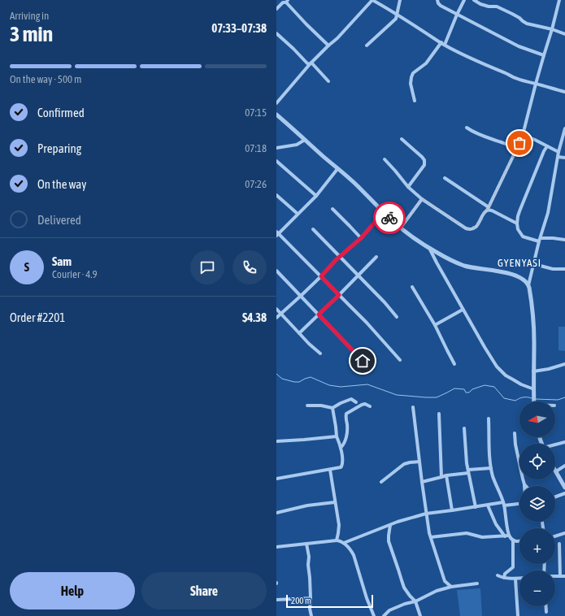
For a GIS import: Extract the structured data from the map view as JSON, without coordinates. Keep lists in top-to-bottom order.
{
  "districts": ["GYENYASI"],
  "scale_bar": "200 m",
  "north": "left",
  "page": {
    "heading": ["3 min", "Arriving in", "07:33–07:38"],
    "panel": [
      "Sam",
      "Courier · 4.9",
      "Order #2201",
      "$4.38"
    ],
    "bar": "On the way · 500 m",
    "list": [
      ["Confirmed", "07:15"],
      ["Preparing", "07:18"],
      ["On the way", "07:26"],
      "Delivered"
    ],
    "round": "S",
    "map_buttons": ["+", "−"],
    "buttons": ["Help", "Share"],
    "scale": "200 m"
  }
}
